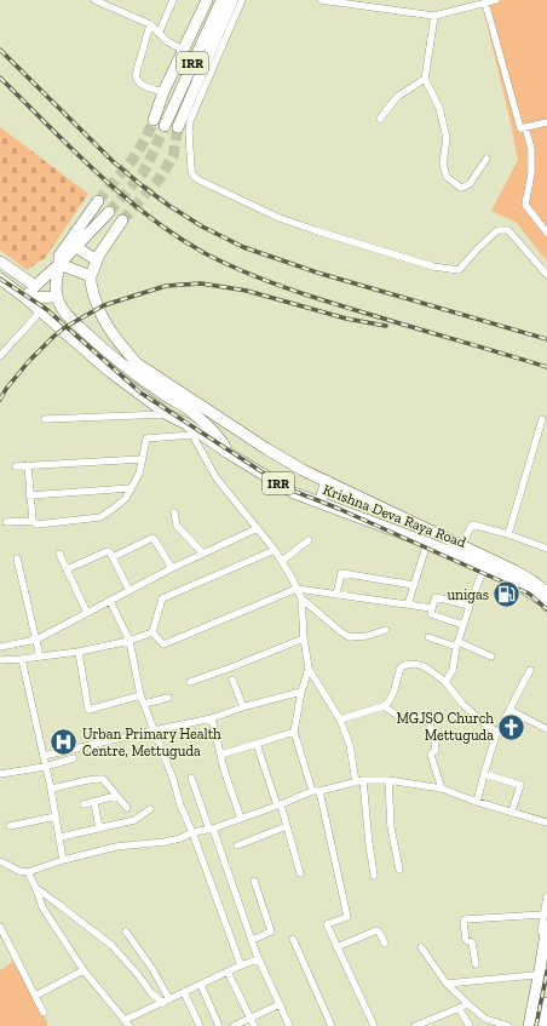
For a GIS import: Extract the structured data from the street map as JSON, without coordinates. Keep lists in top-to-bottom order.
{
  "streets": {
    "main road": ["IRR", "Krishna Deva Raya Road"]
  },
  "places": {
    "fuel station": ["unigas"],
    "church": ["MGJSO Church Mettuguda"],
    "hospital": ["Urban Primary Health Centre, Mettuguda"]
  }
}
